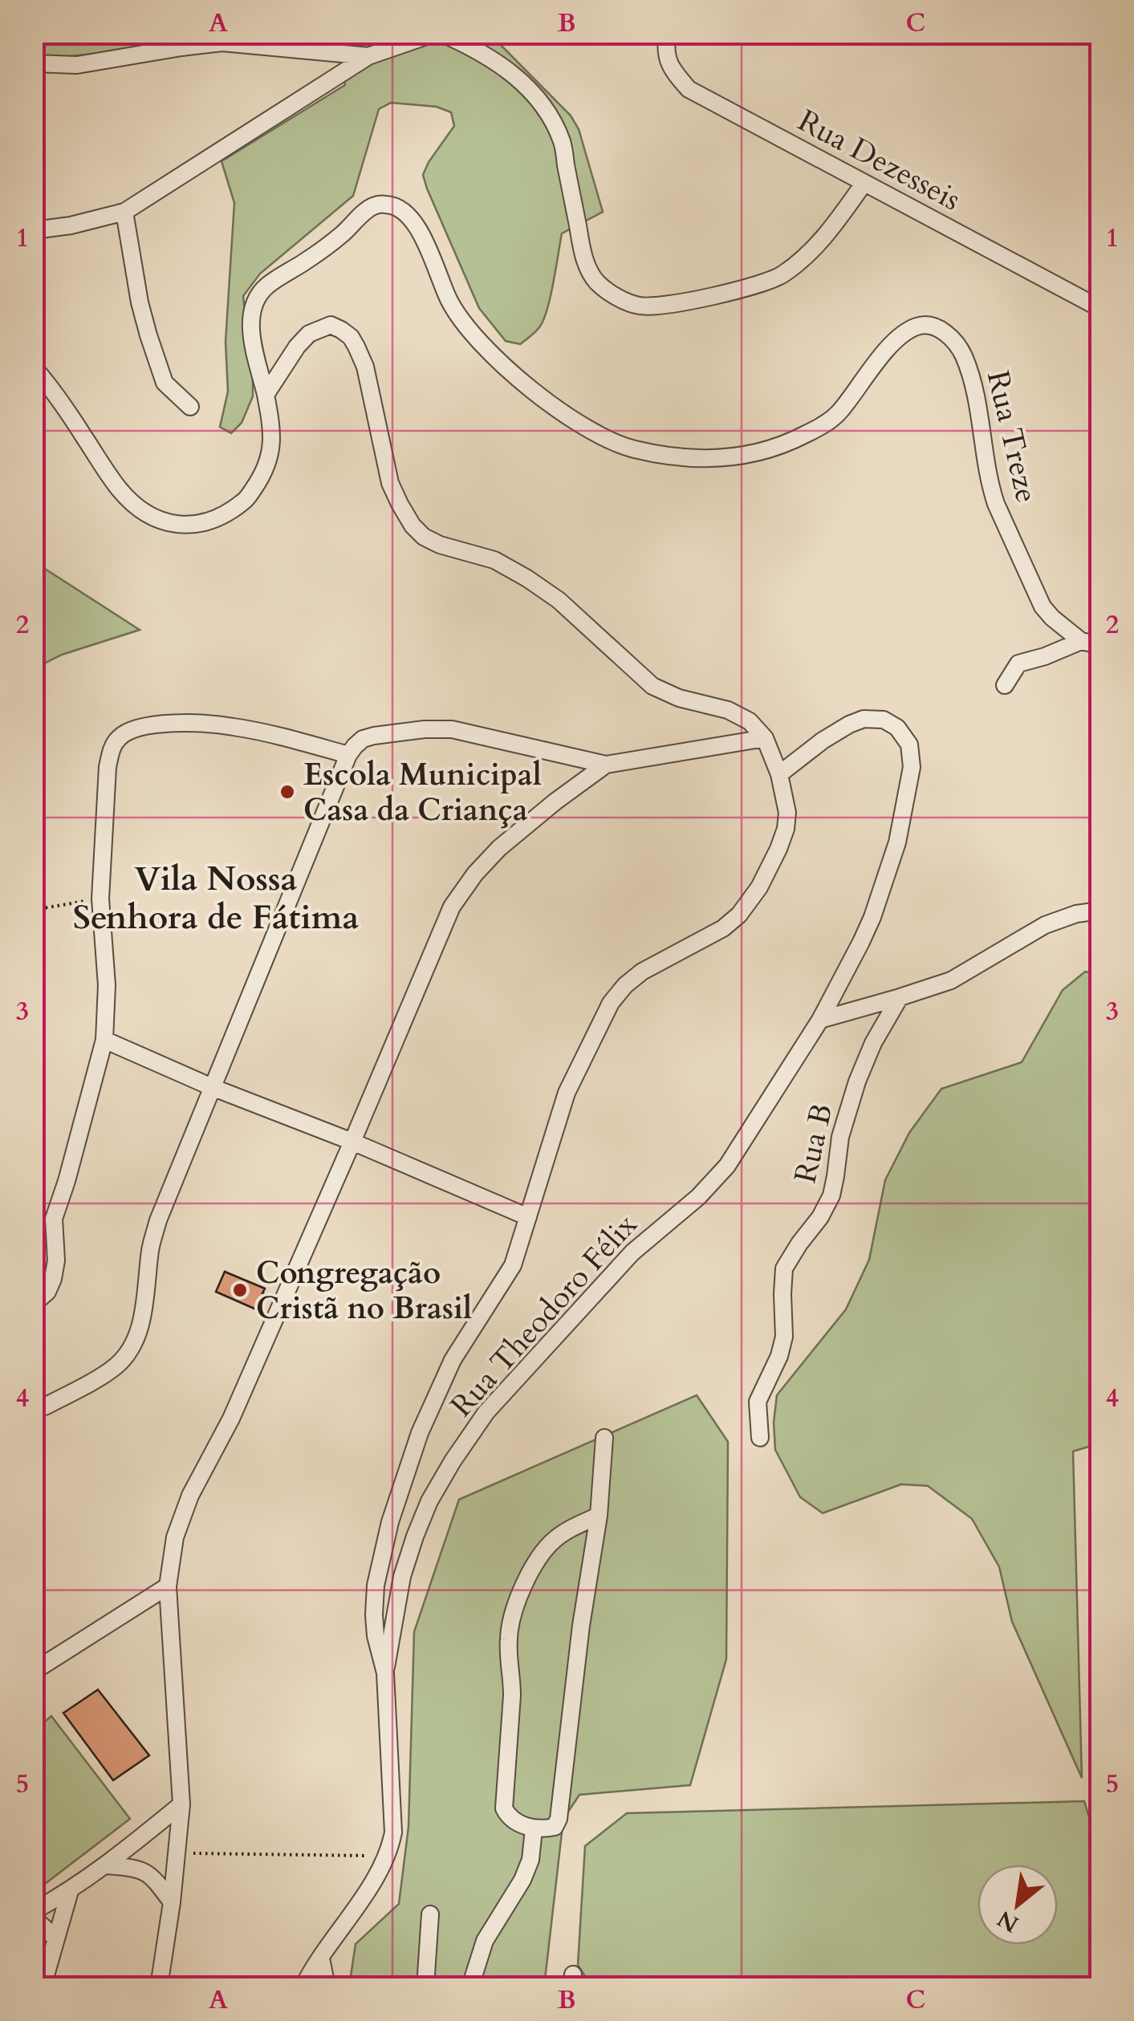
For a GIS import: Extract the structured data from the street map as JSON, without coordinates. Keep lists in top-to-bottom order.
{
  "streets": {
    "street": [
      "Rua Dezesseis",
      "Rua Treze",
      "Rua B",
      "Rua Theodoro Félix"
    ]
  },
  "districts": ["Vila Nossa Senhora de Fátima"],
  "places": ["Escola Municipal Casa da Criança", "Congregação Cristã no Brasil"],
  "north": "bottom left",
  "grid": {
    "columns": ["A", "B", "C"],
    "rows": [
      "1",
      "2",
      "3",
      "4",
      "5"
    ]
  }
}
